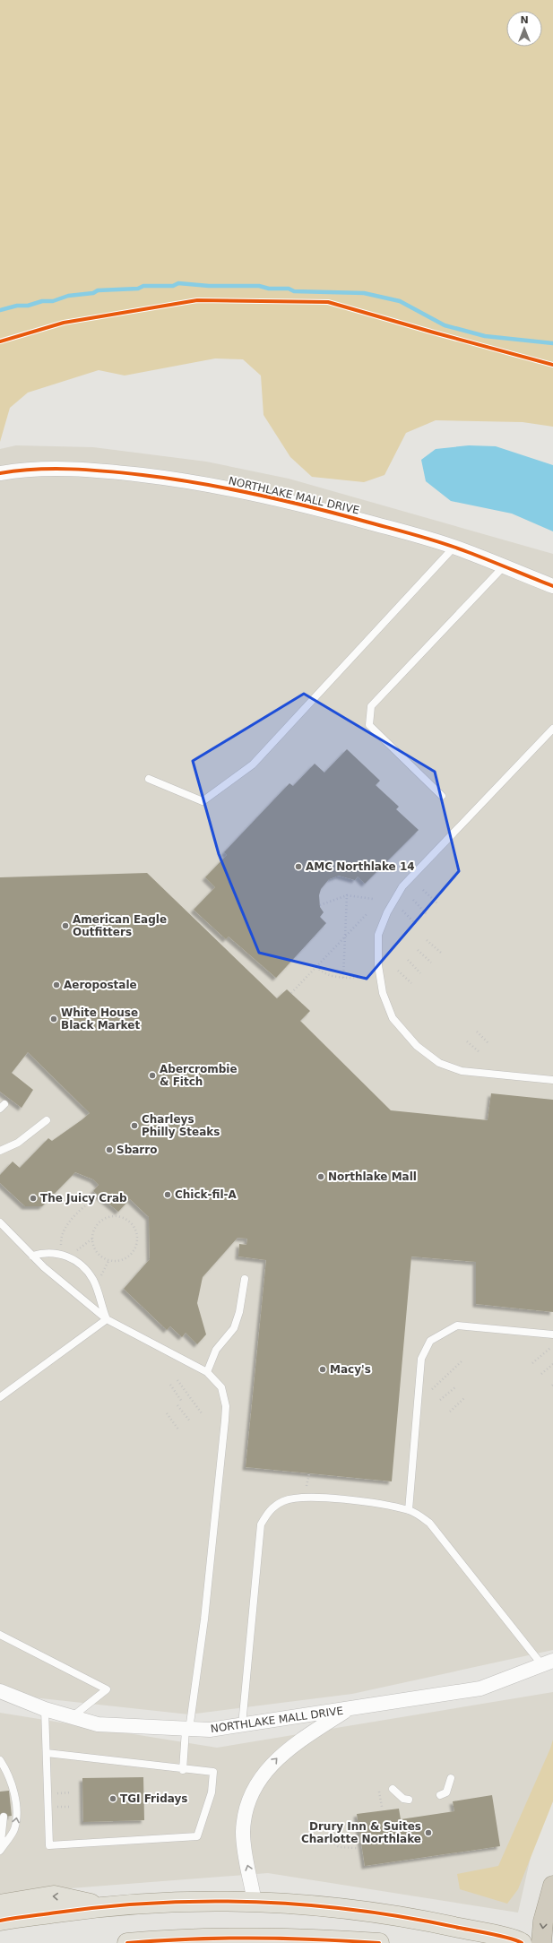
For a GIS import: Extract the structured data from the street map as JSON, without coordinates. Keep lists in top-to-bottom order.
{
  "streets": {
    "street": ["NORTHLAKE MALL DRIVE"]
  },
  "places": [
    "AMC Northlake 14",
    "American Eagle Outfitters",
    "Aeropostale",
    "White House Black Market",
    "Abercrombie & Fitch",
    "Charleys Philly Steaks",
    "Sbarro",
    "Northlake Mall",
    "Chick-fil-A",
    "The Juicy Crab",
    "Macy's",
    "TGI Fridays",
    "Drury Inn & Suites Charlotte Northlake"
  ],
  "north": "top"
}
